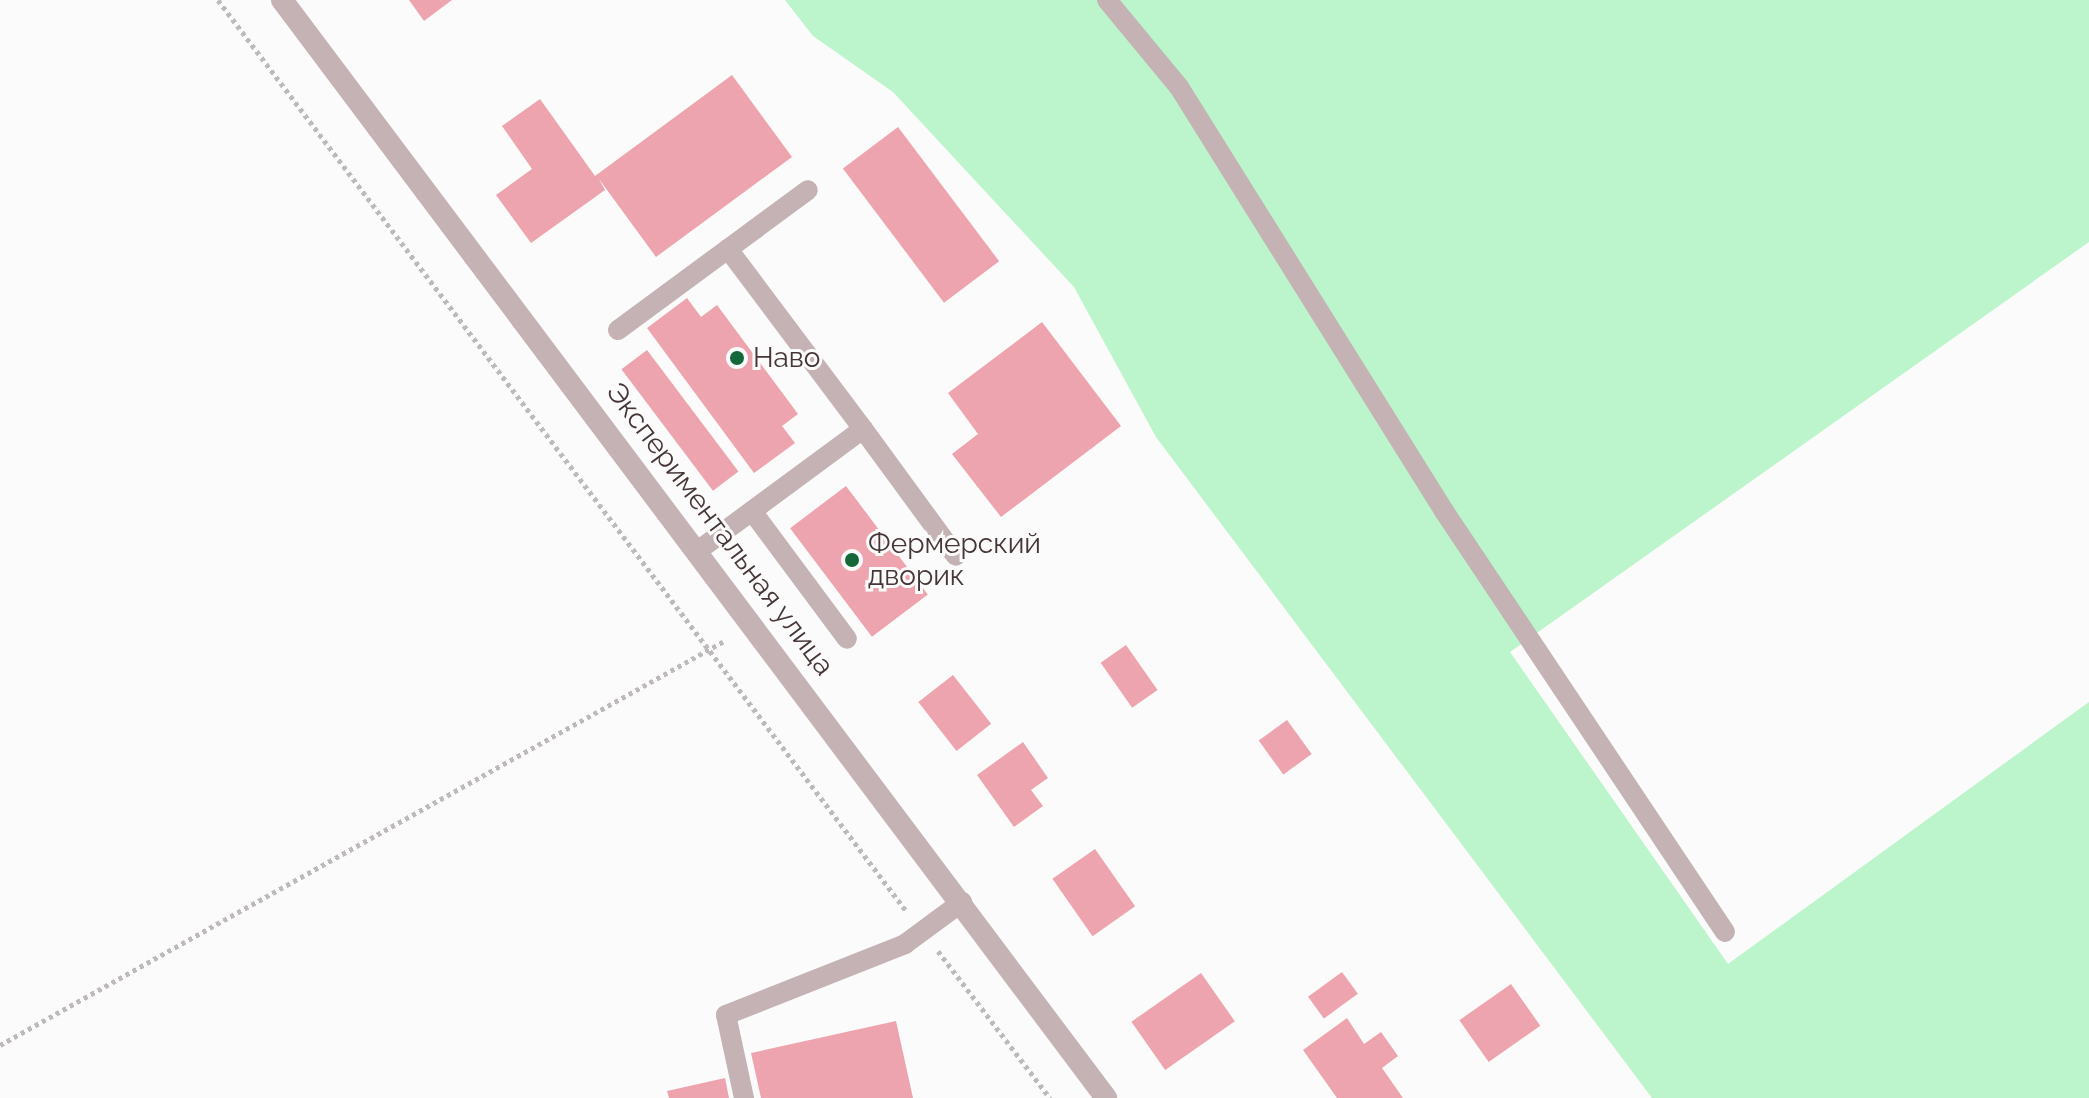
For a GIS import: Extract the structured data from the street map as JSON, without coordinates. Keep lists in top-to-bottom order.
{
  "streets": {
    "street": ["Экспериментальная улица"]
  },
  "places": ["Наво", "Фермерский дворик"]
}
